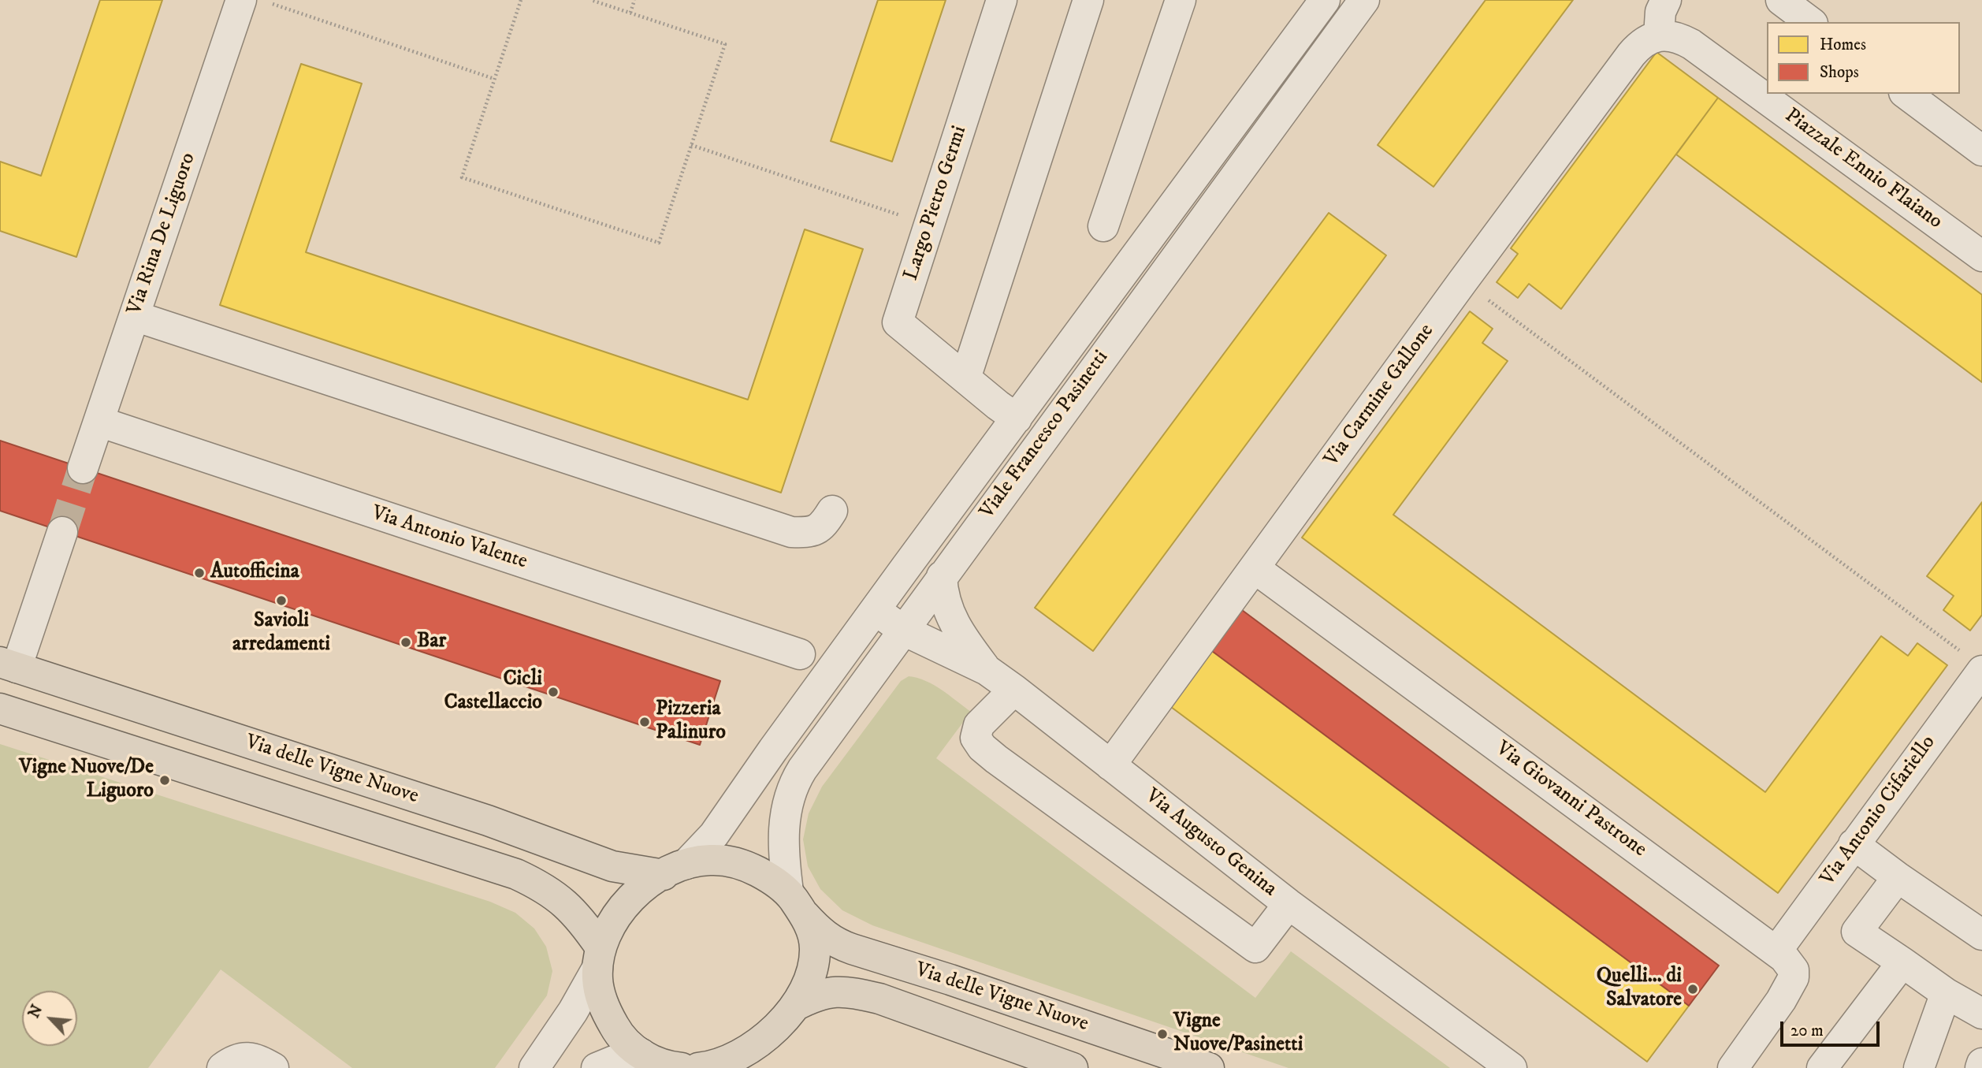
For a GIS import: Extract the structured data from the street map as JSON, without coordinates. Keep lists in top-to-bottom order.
{
  "streets": {
    "main road": ["Via delle Vigne Nuove"],
    "street": [
      "Piazzale Ennio Flaiano",
      "Largo Pietro Germi",
      "Via Rina De Liguoro",
      "Via Carmine Gallone",
      "Viale Francesco Pasinetti",
      "Via Antonio Valente",
      "Via Giovanni Pastrone",
      "Via Antonio Cifariello",
      "Via Augusto Genina"
    ]
  },
  "crossings": [
    ["Piazzale Ennio Flaiano", "Via Carmine Gallone"],
    ["Largo Pietro Germi", "Viale Francesco Pasinetti"],
    ["Via Rina De Liguoro", "Via Antonio Valente"],
    ["Via Carmine Gallone", "Via Giovanni Pastrone"],
    ["Via Carmine Gallone", "Via Augusto Genina"],
    ["Viale Francesco Pasinetti", "Via delle Vigne Nuove"],
    ["Viale Francesco Pasinetti", "Via Augusto Genina"],
    ["Via Giovanni Pastrone", "Via Antonio Cifariello"]
  ],
  "places": [
    "Autofficina",
    "Savioli arredamenti",
    "Bar",
    "Cicli Castellaccio",
    "Pizzeria Palinuro",
    "Vigne Nuove/De Liguoro",
    "Quelli… di Salvatore",
    "Vigne Nuove/Pasinetti"
  ],
  "legend": ["Homes", "Shops"],
  "scale_bar": "20 m",
  "north": "top left"
}
